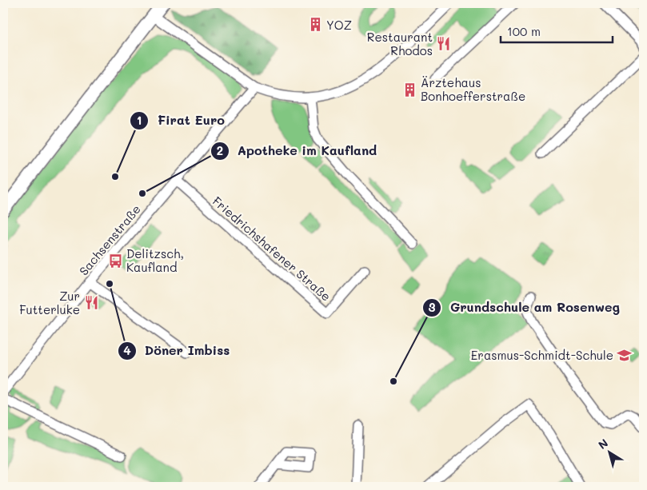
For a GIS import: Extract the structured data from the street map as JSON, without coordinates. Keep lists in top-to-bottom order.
{
  "streets": {
    "street": ["Sachsenstraße", "Friedrichshafener Straße"]
  },
  "crossings": [
    ["Sachsenstraße", "Friedrichshafener Straße"]
  ],
  "places": {
    "building": ["YOZ", "Ärztehaus Bonhoefferstraße"],
    "restaurant": ["Restaurant Rhodos", "Zur Futterluke"],
    "other": [
      "Firat Euro",
      "Apotheke im Kaufland",
      "Döner Imbiss",
      "Grundschule am Rosenweg"
    ],
    "bus stop": ["Delitzsch, Kaufland"],
    "school or university": ["Erasmus-Schmidt-Schule"]
  },
  "scale_bar": "100 m",
  "north": "top left"
}
